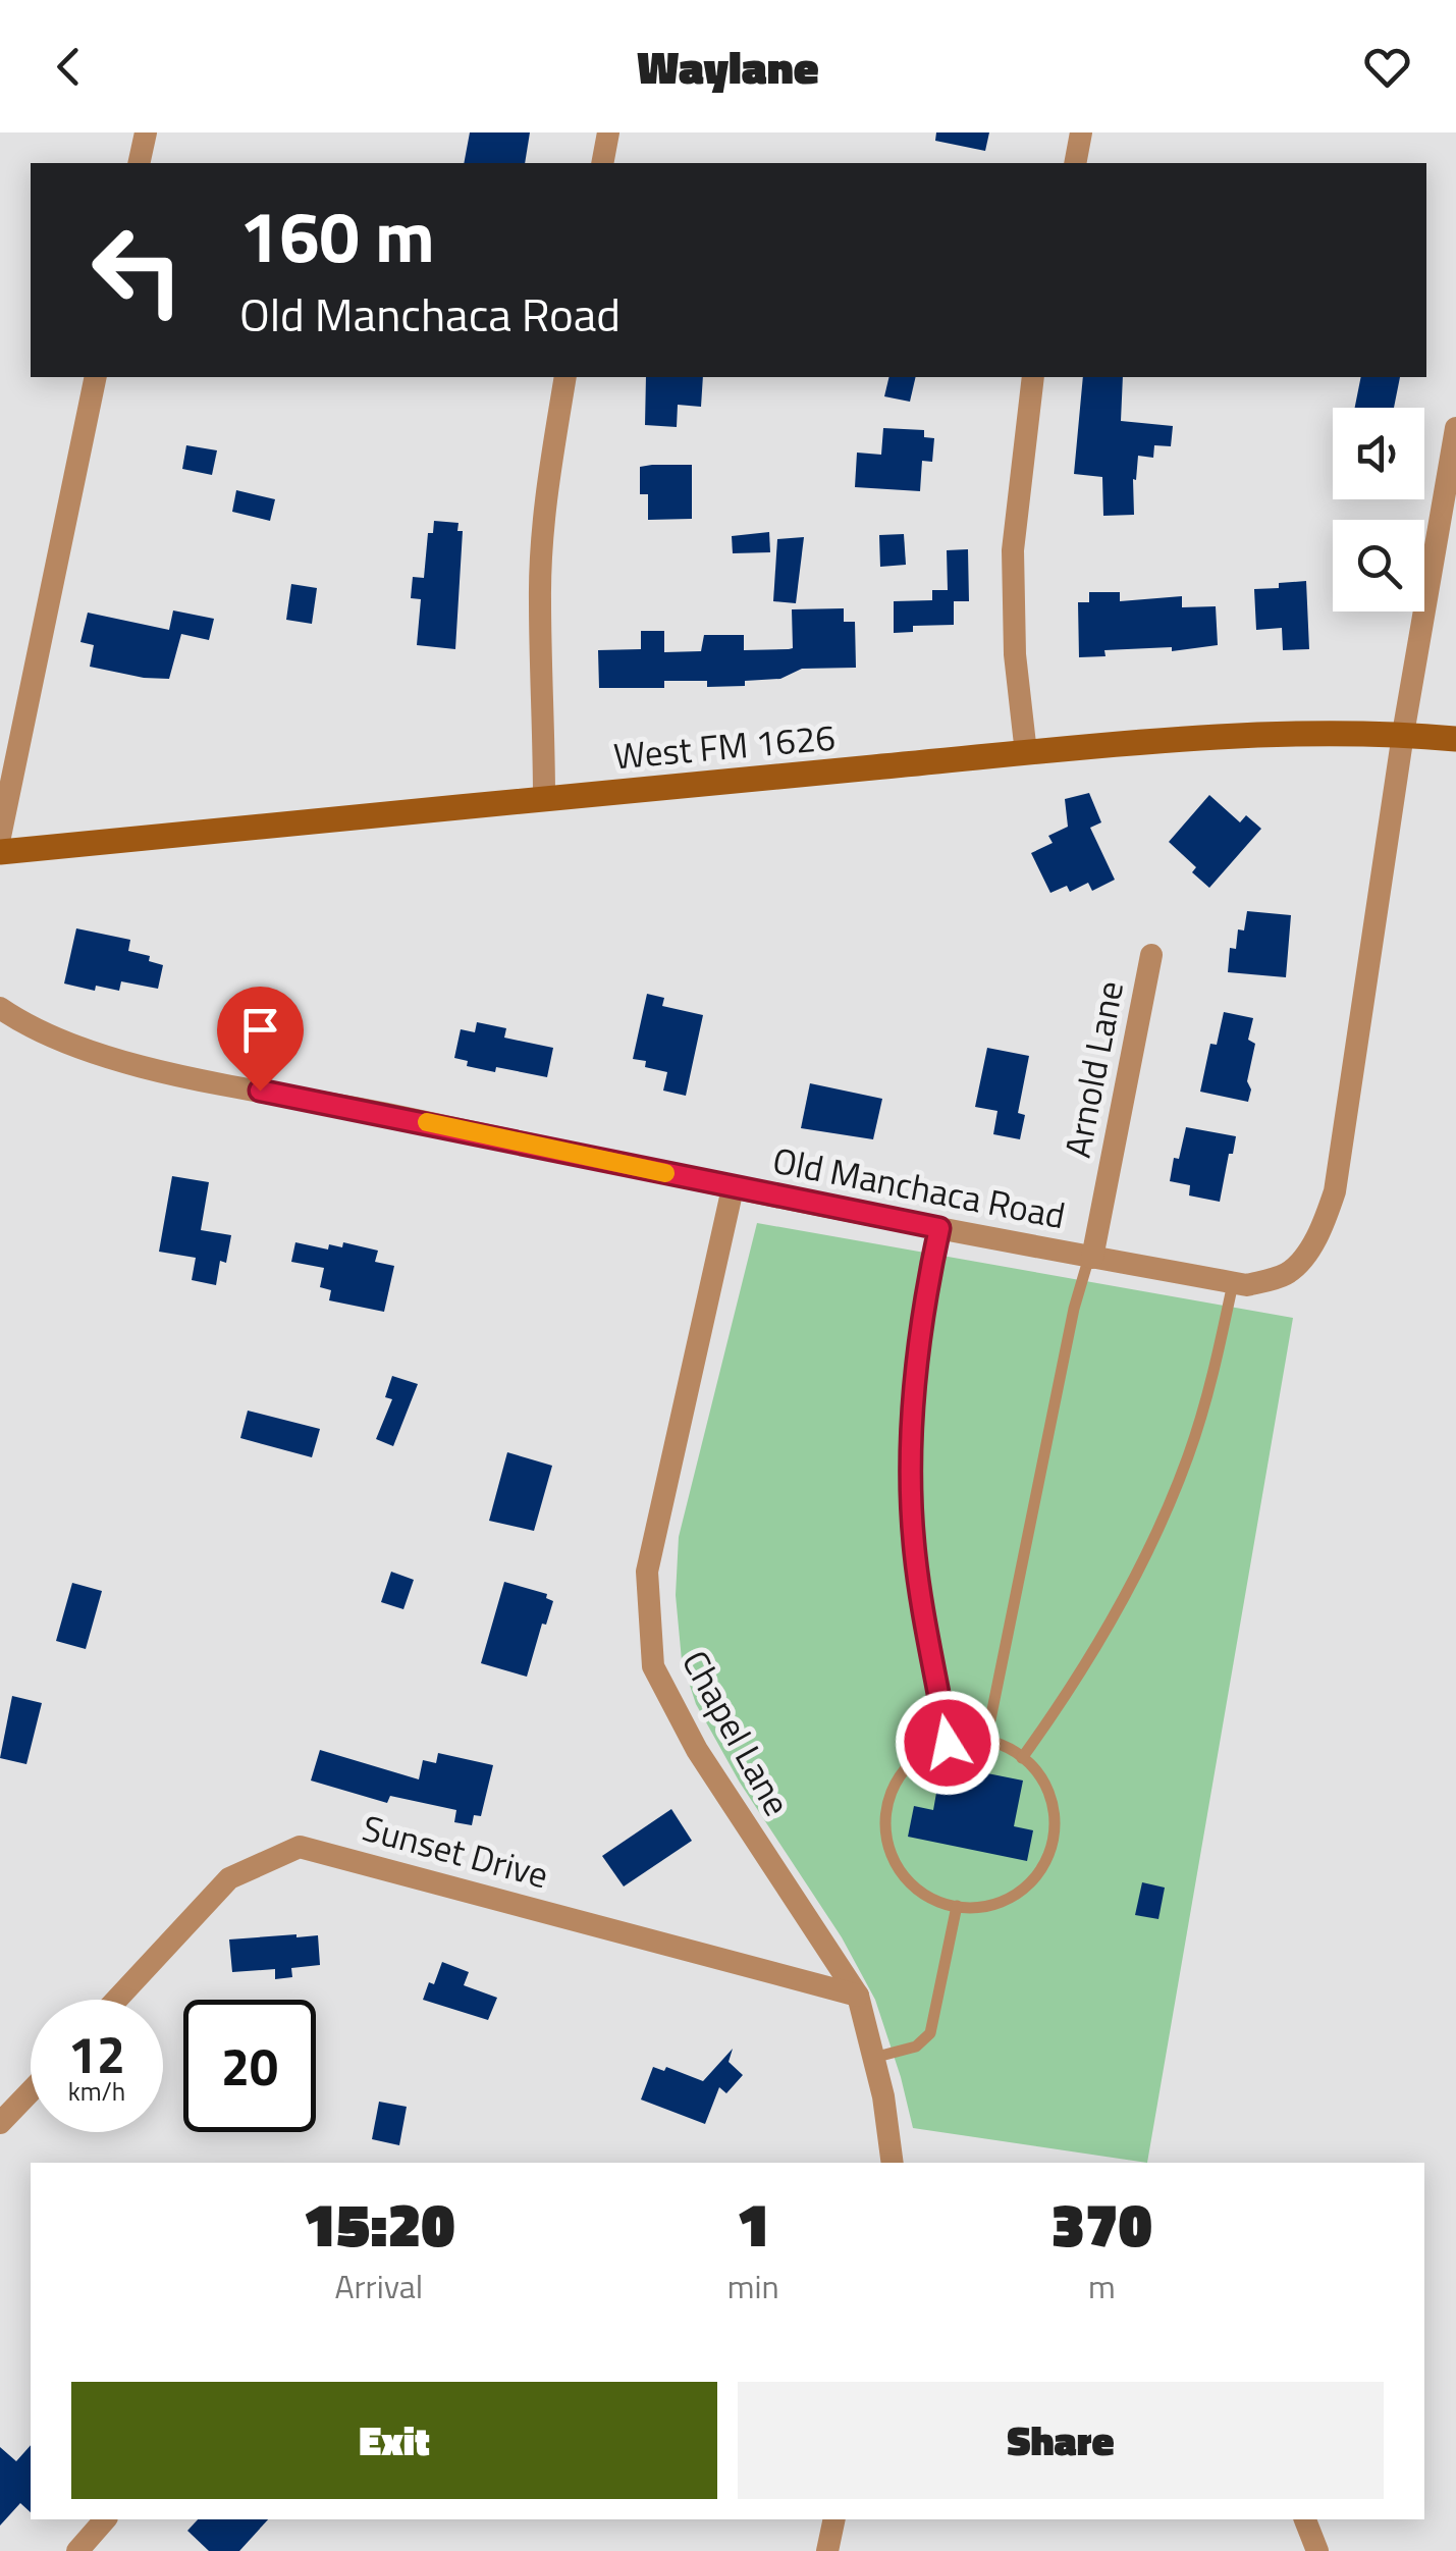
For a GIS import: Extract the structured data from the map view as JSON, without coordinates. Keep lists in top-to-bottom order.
{
  "streets": {
    "main road": ["West FM 1626"],
    "street": [
      "Arnold Lane",
      "Old Manchaca Road",
      "Chapel Lane",
      "Sunset Drive"
    ]
  },
  "crossings": [
    ["West FM 1626", "Old Manchaca Road"],
    ["Arnold Lane", "Old Manchaca Road"],
    ["Old Manchaca Road", "Chapel Lane"],
    ["Chapel Lane", "Sunset Drive"]
  ],
  "page": {
    "header": "Waylane",
    "turn": ["160 m", "Old Manchaca Road"],
    "speed": "12 km/h",
    "limit": "20",
    "eta": [
      "15:20",
      "Arrival",
      "1",
      "min",
      "370",
      "m"
    ],
    "buttons": ["Exit", "Share"]
  }
}
